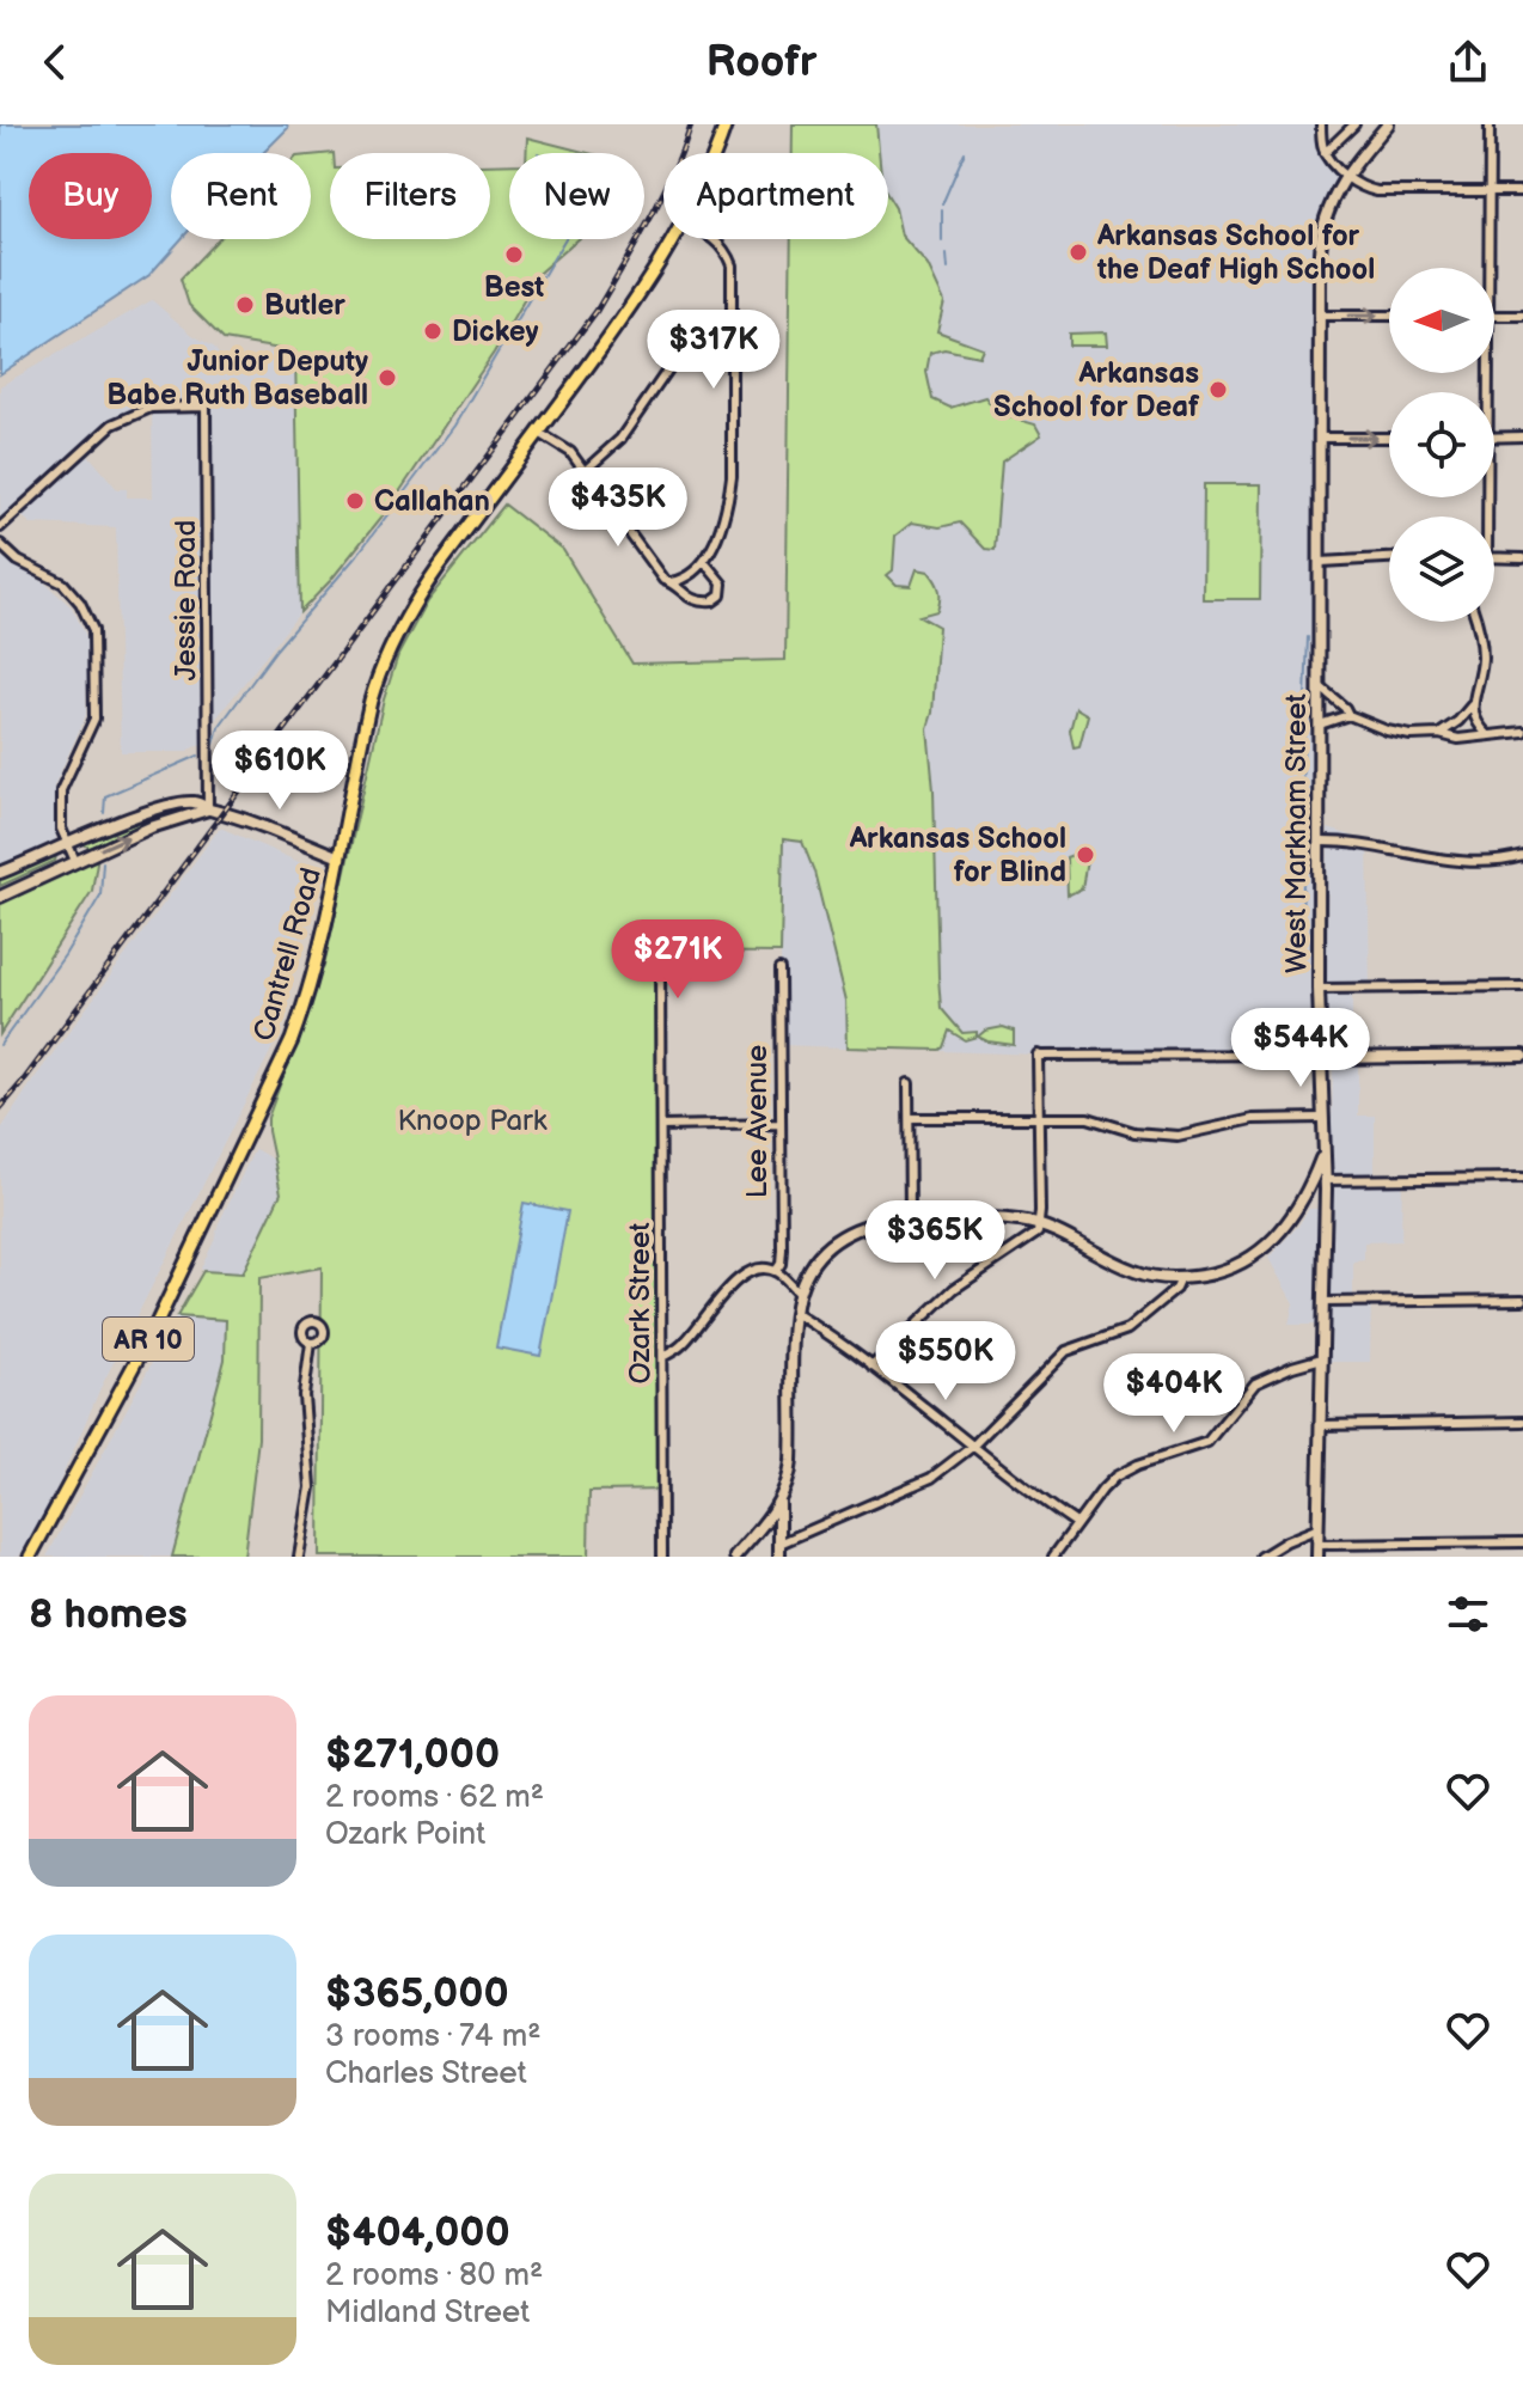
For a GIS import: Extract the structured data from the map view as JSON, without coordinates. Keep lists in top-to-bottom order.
{
  "streets": {
    "main road": ["West Markham Street", "Cantrell Road", "AR 10"],
    "street": ["Jessie Road", "Lee Avenue", "Ozark Street"]
  },
  "parks": ["Knoop Park"],
  "places": [
    "Arkansas School for the Deaf High School",
    "Best",
    "Butler",
    "Dickey",
    "Junior Deputy Babe Ruth Baseball",
    "Arkansas School for Deaf",
    "Callahan",
    "Arkansas School for Blind"
  ],
  "north": "left",
  "page": {
    "header": "Roofr",
    "chip": [
      "Buy",
      "Rent",
      "Filters",
      "New",
      "Apartment"
    ],
    "price": [
      "$317K",
      "$435K",
      "$610K",
      "$271K",
      "$544K",
      "$365K",
      "$550K",
      "$404K"
    ],
    "heading": "8 homes",
    "list": [
      {
        "name": "$271,000",
        "note": "2 rooms · 62 m² · Ozark Point"
      },
      {
        "name": "$365,000",
        "note": "3 rooms · 74 m² · Charles Street"
      },
      {
        "name": "$404,000",
        "note": "2 rooms · 80 m² · Midland Street"
      }
    ]
  }
}
